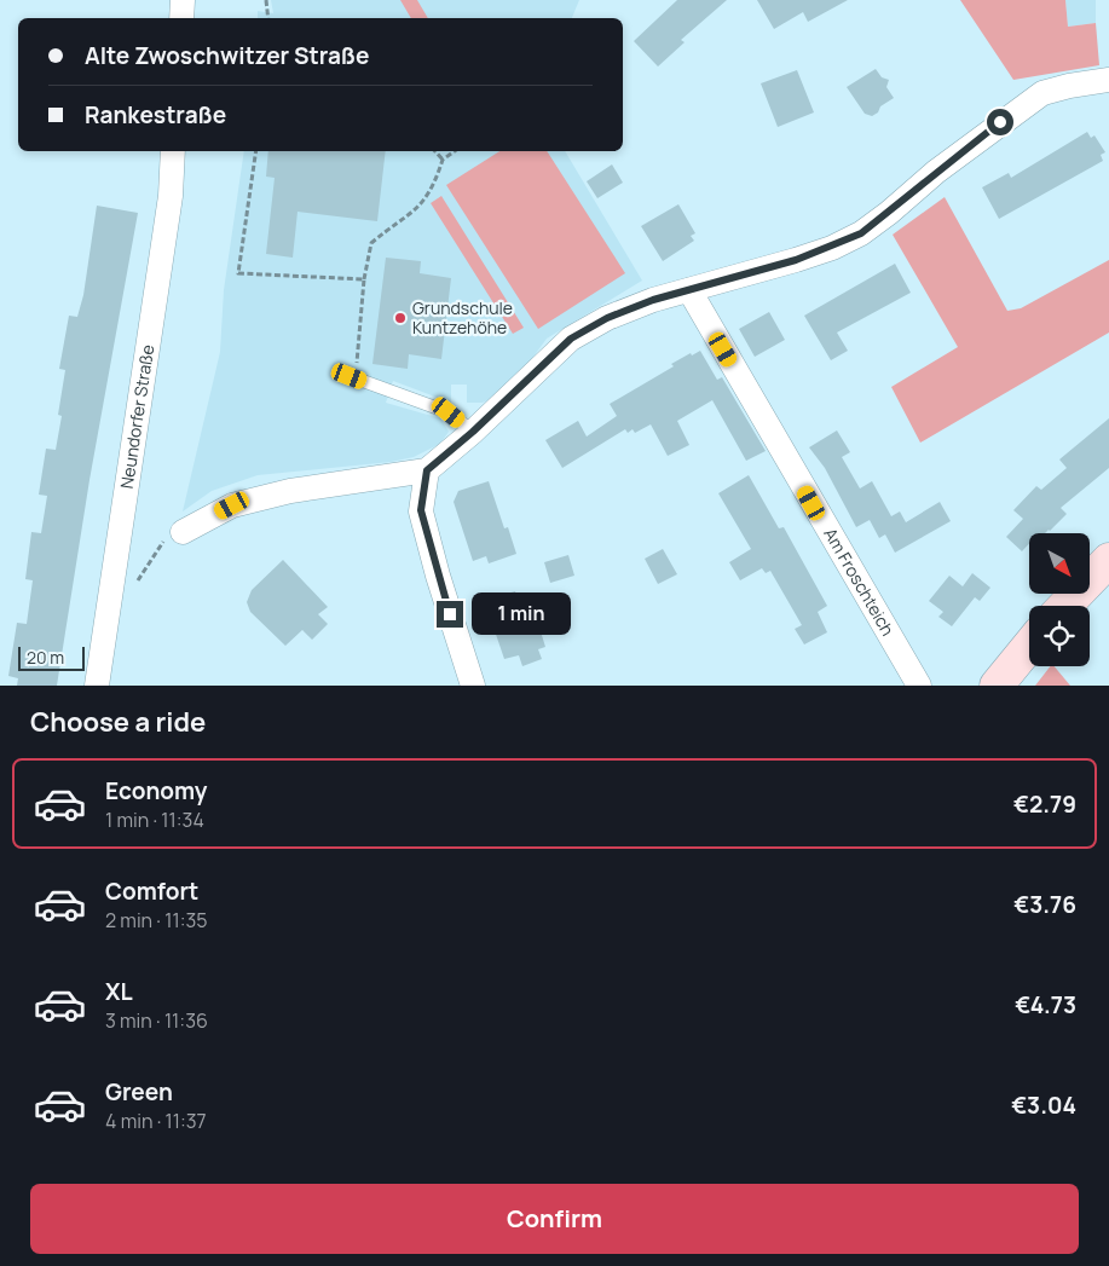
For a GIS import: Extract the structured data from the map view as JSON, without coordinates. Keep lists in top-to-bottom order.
{
  "streets": {
    "street": ["Neundorfer Straße", "Am Froschteich"]
  },
  "places": ["Grundschule Kuntzehöhe"],
  "scale_bar": "20 m",
  "north": "bottom right",
  "page": {
    "banner": ["Alte Zwoschwitzer Straße", "Rankestraße"],
    "bubble": "1 min",
    "scale": "20 m",
    "heading": "Choose a ride",
    "list": [
      {
        "name": "Economy",
        "note": "1 min · 11:34",
        "value": "€2.79"
      },
      {
        "name": "Comfort",
        "note": "2 min · 11:35",
        "value": "€3.76"
      },
      {
        "name": "XL",
        "note": "3 min · 11:36",
        "value": "€4.73"
      },
      {
        "name": "Green",
        "note": "4 min · 11:37",
        "value": "€3.04"
      }
    ],
    "buttons": "Confirm"
  }
}
